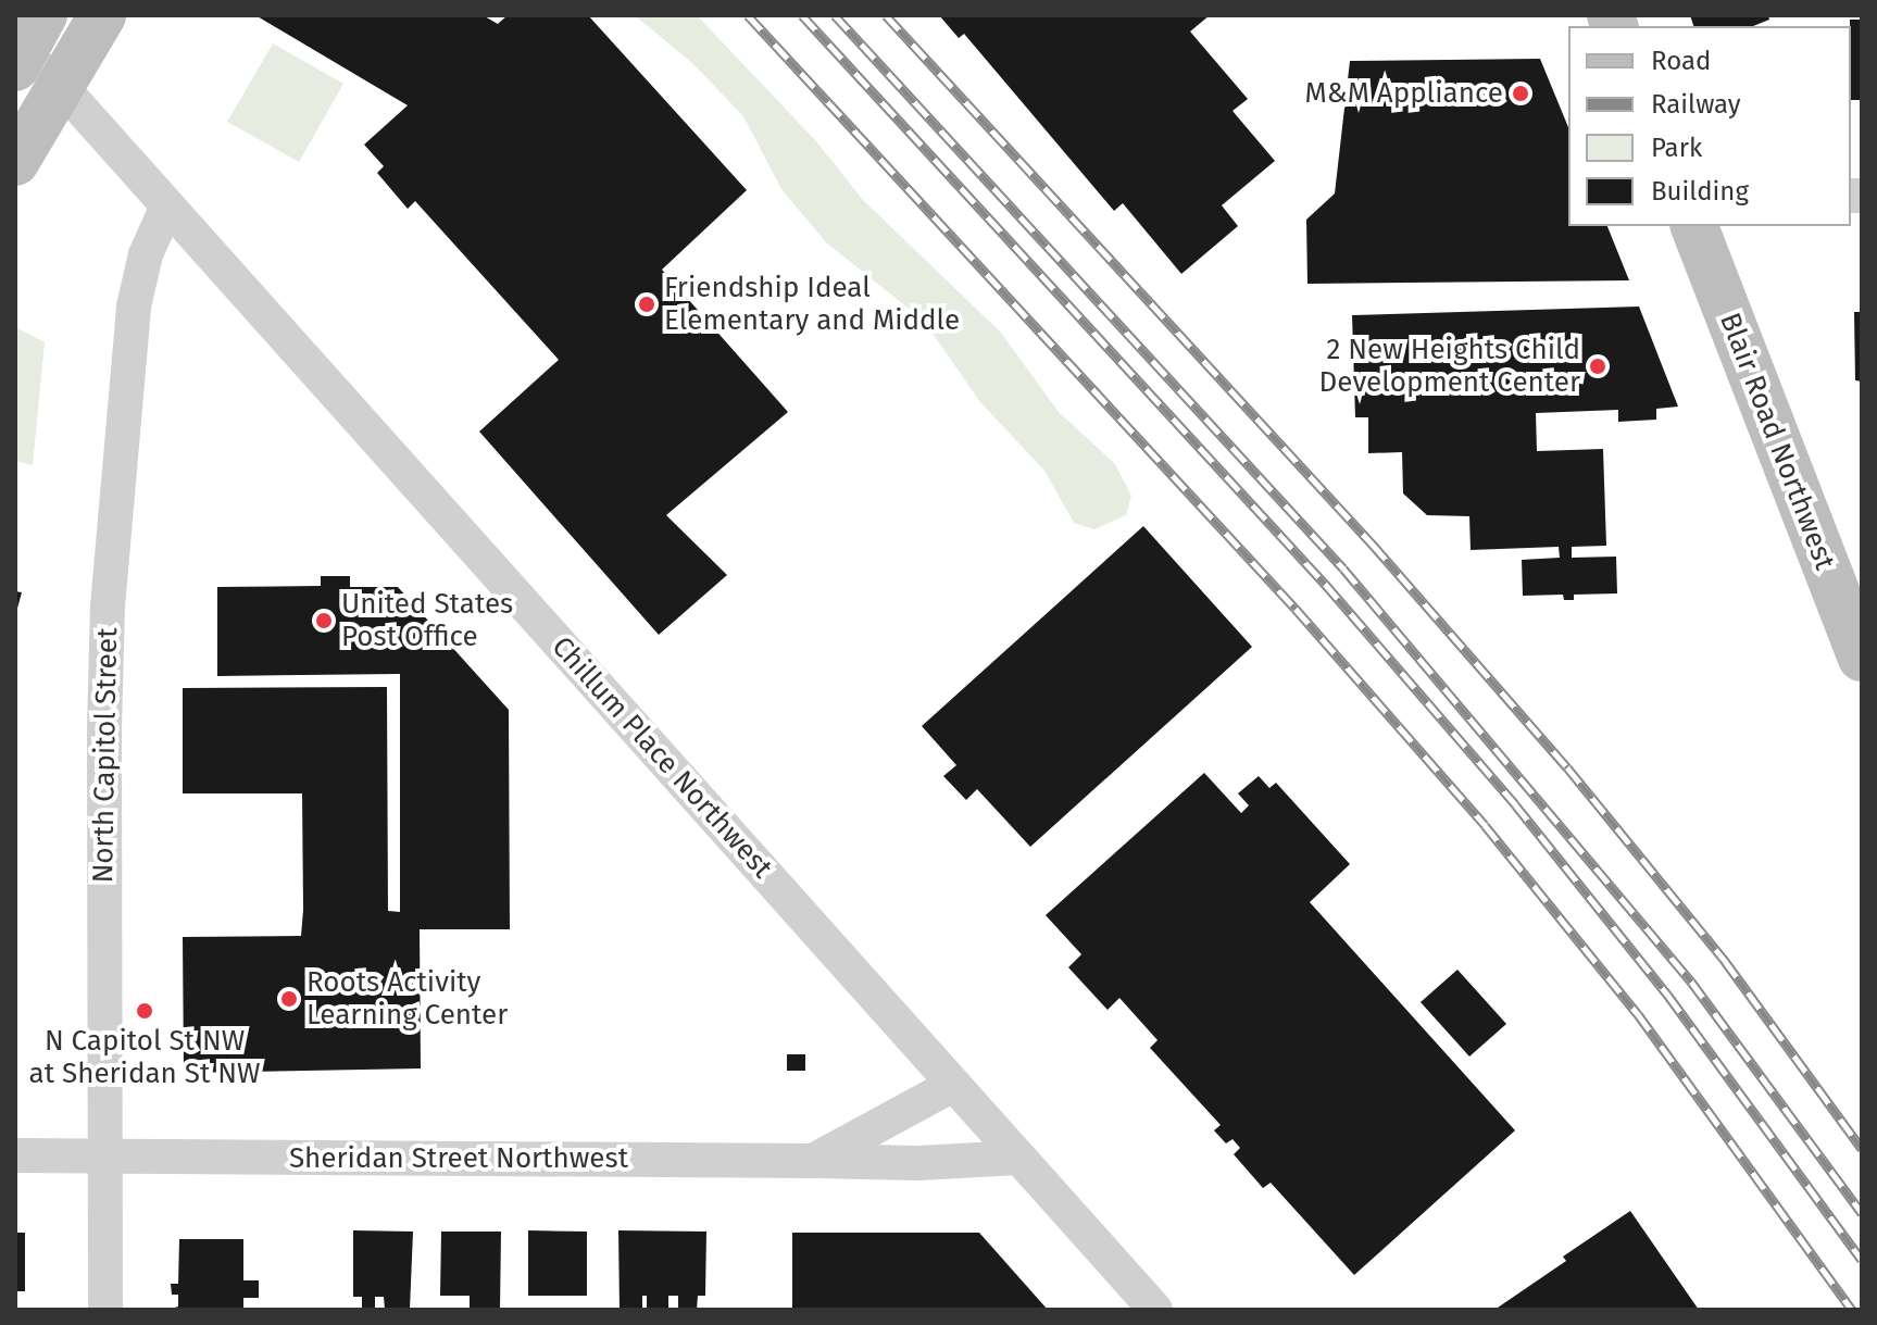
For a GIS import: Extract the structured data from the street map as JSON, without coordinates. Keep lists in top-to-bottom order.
{
  "streets": {
    "main road": ["Blair Road Northwest"],
    "street": ["North Capitol Street", "Chillum Place Northwest", "Sheridan Street Northwest"]
  },
  "crossings": [
    ["North Capitol Street", "Chillum Place Northwest"],
    ["North Capitol Street", "Sheridan Street Northwest"],
    ["Chillum Place Northwest", "Sheridan Street Northwest"]
  ],
  "places": [
    "M&M Appliance",
    "Friendship Ideal Elementary and Middle",
    "2 New Heights Child Development Center",
    "United States Post Office",
    "Roots Activity Learning Center",
    "N Capitol St NW at Sheridan St NW"
  ],
  "legend": [
    "Road",
    "Railway",
    "Park",
    "Building"
  ]
}
